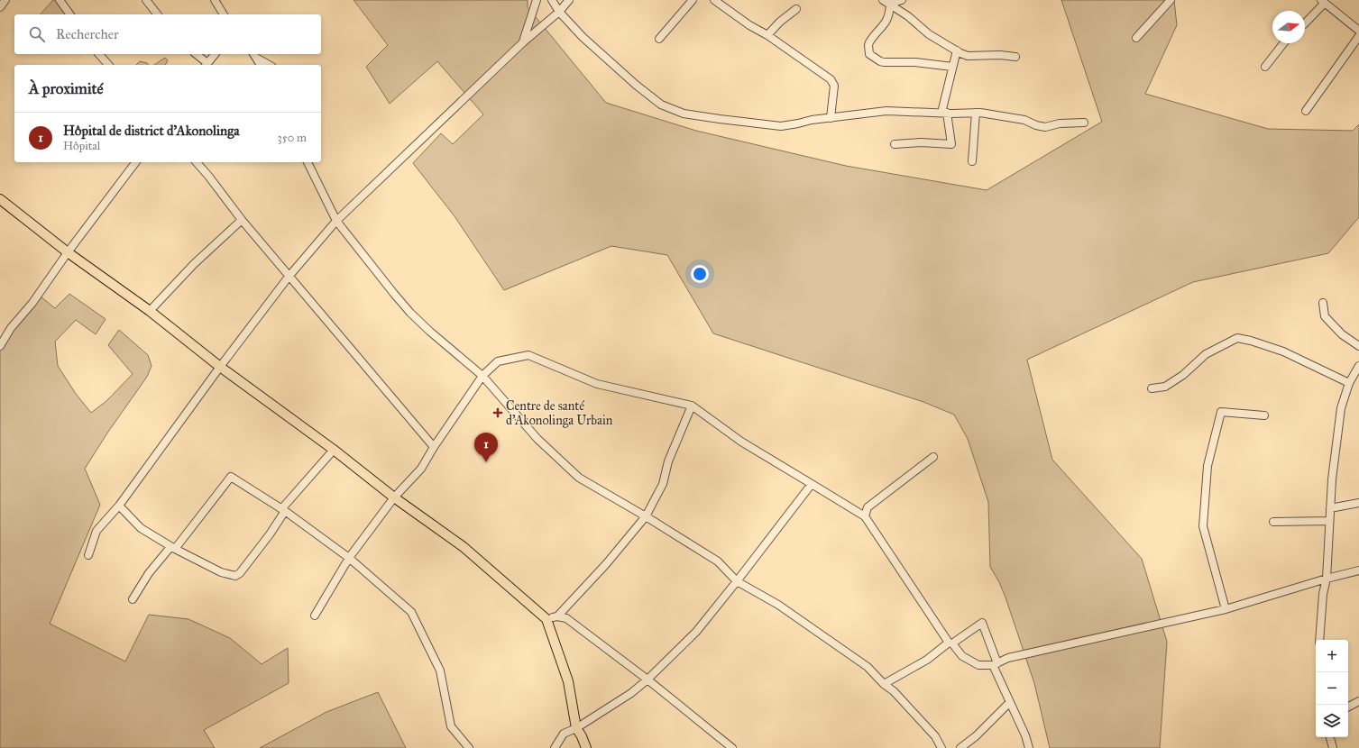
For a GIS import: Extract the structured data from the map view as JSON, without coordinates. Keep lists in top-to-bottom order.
{
  "places": {
    "health": ["Centre de santé d'Akonolinga Urbain"]
  },
  "north": "right",
  "page": {
    "search": "Rechercher",
    "heading": "À proximité",
    "list": [
      {
        "mark": "1",
        "name": "Hôpital de district d'Akonolinga",
        "note": "Hôpital",
        "value": "350 m"
      }
    ],
    "pins": "1",
    "map_buttons": ["+", "−"]
  }
}
